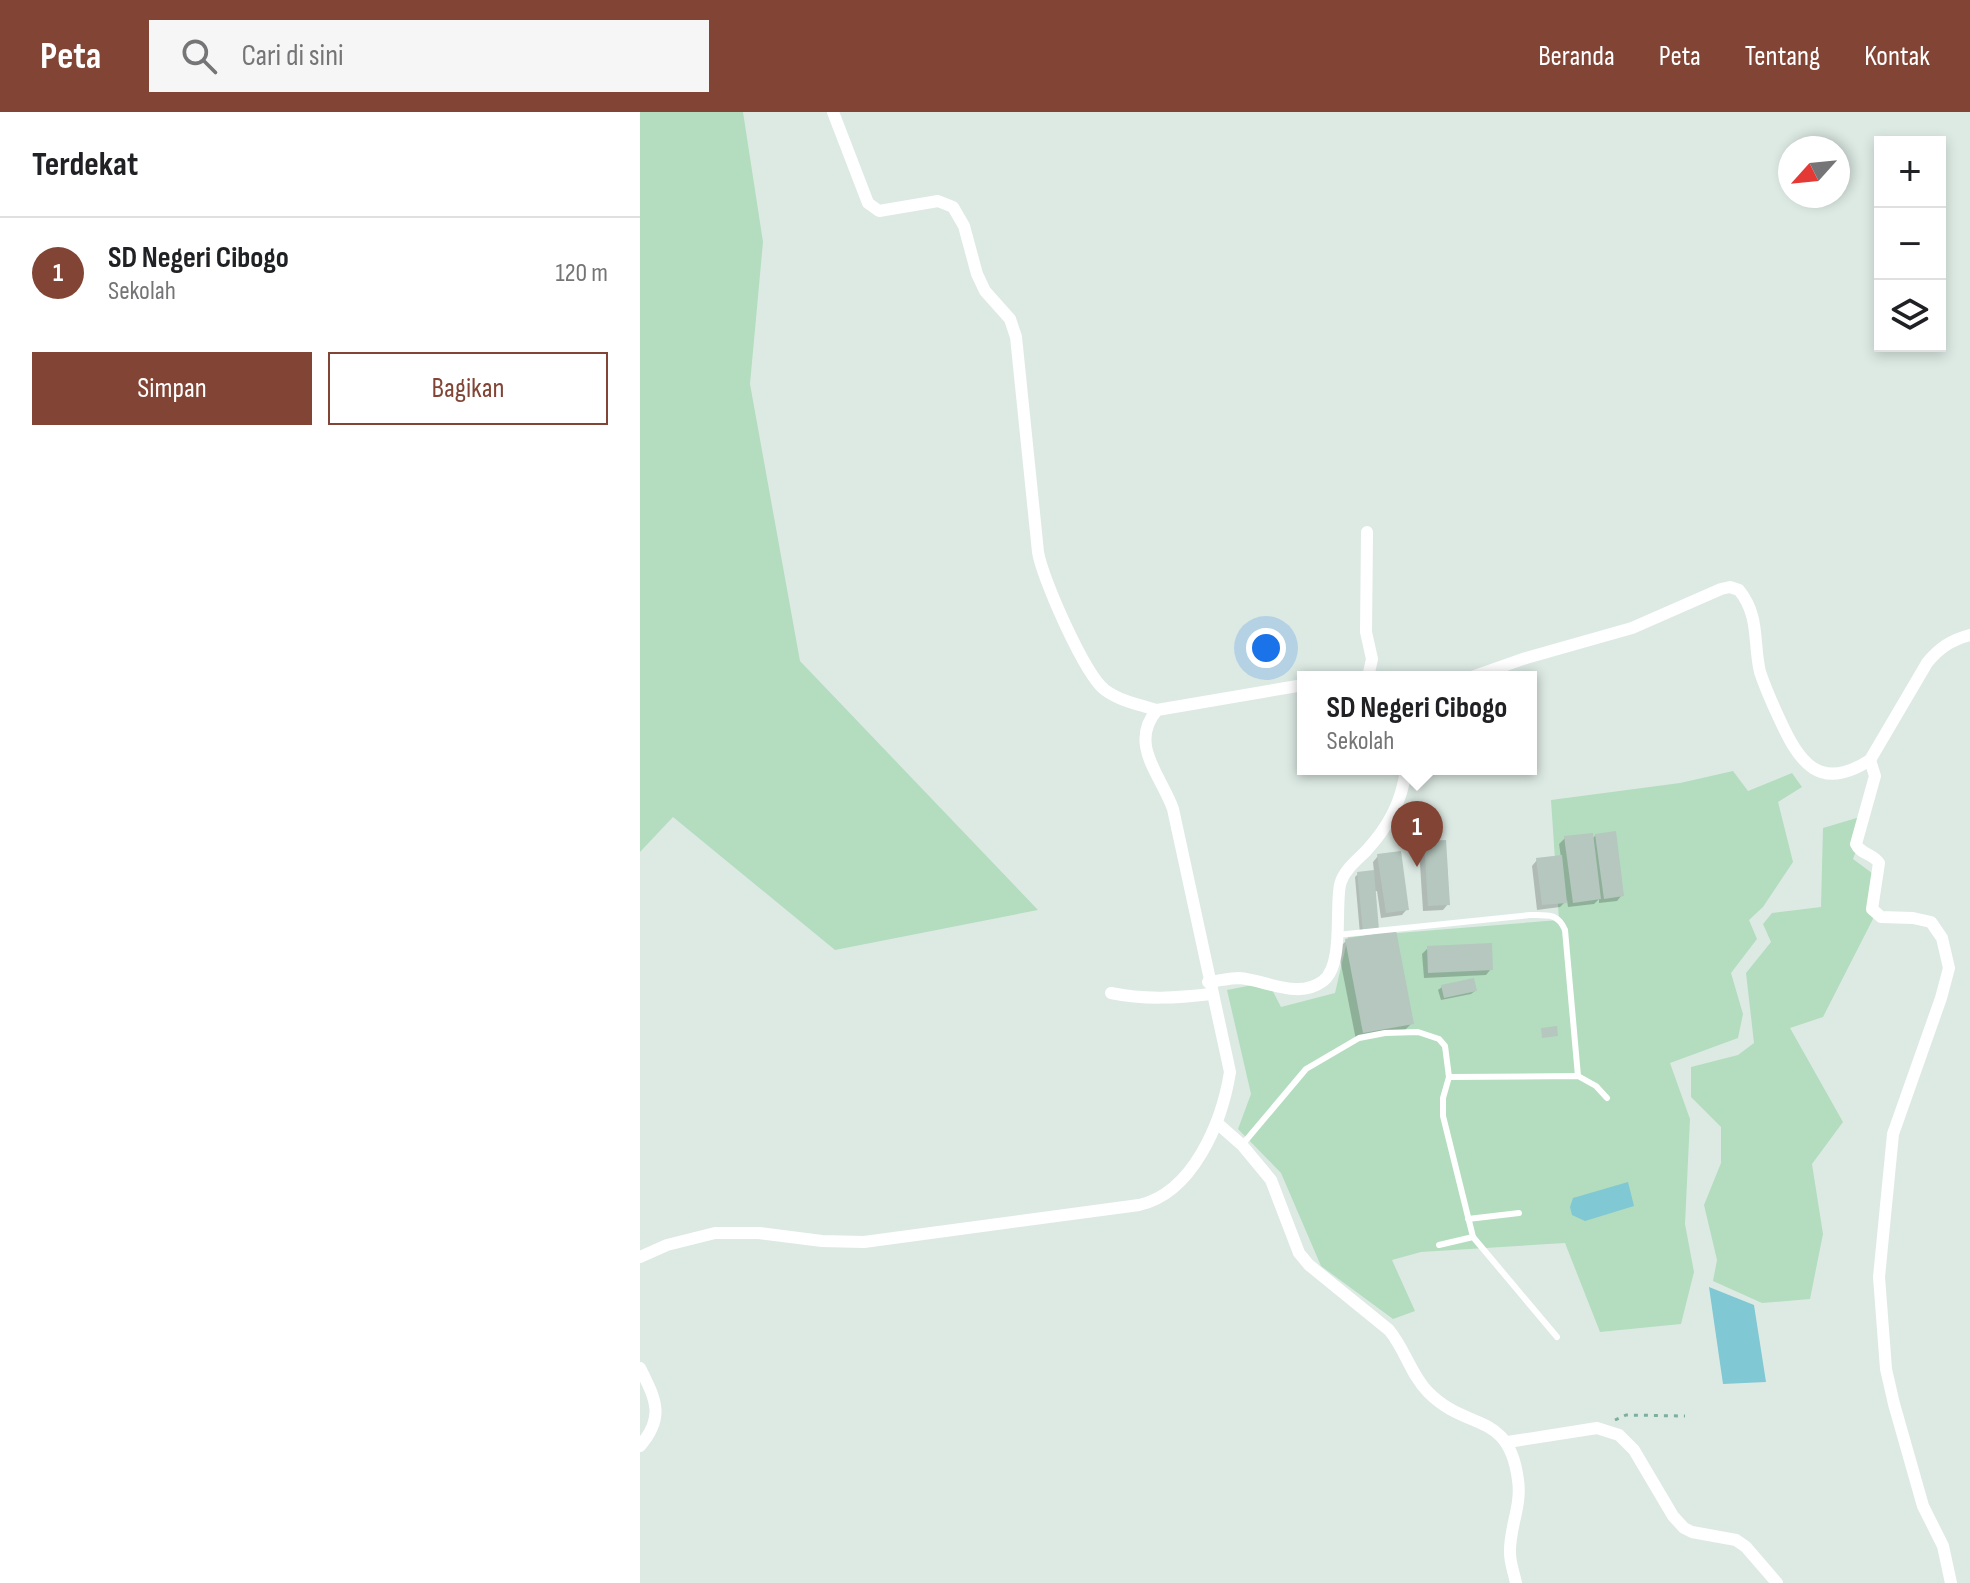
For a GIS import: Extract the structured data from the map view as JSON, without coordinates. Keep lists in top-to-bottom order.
{
  "north": "bottom left",
  "page": {
    "header": "Peta",
    "search": "Cari di sini",
    "nav": [
      "Beranda",
      "Peta",
      "Tentang",
      "Kontak"
    ],
    "heading": "Terdekat",
    "map_buttons": ["+", "−"],
    "list": [
      {
        "mark": "1",
        "name": "SD Negeri Cibogo",
        "note": "Sekolah",
        "value": "120 m"
      }
    ],
    "buttons": ["Simpan", "Bagikan"],
    "popup": ["SD Negeri Cibogo", "Sekolah"],
    "pins": "1"
  }
}
